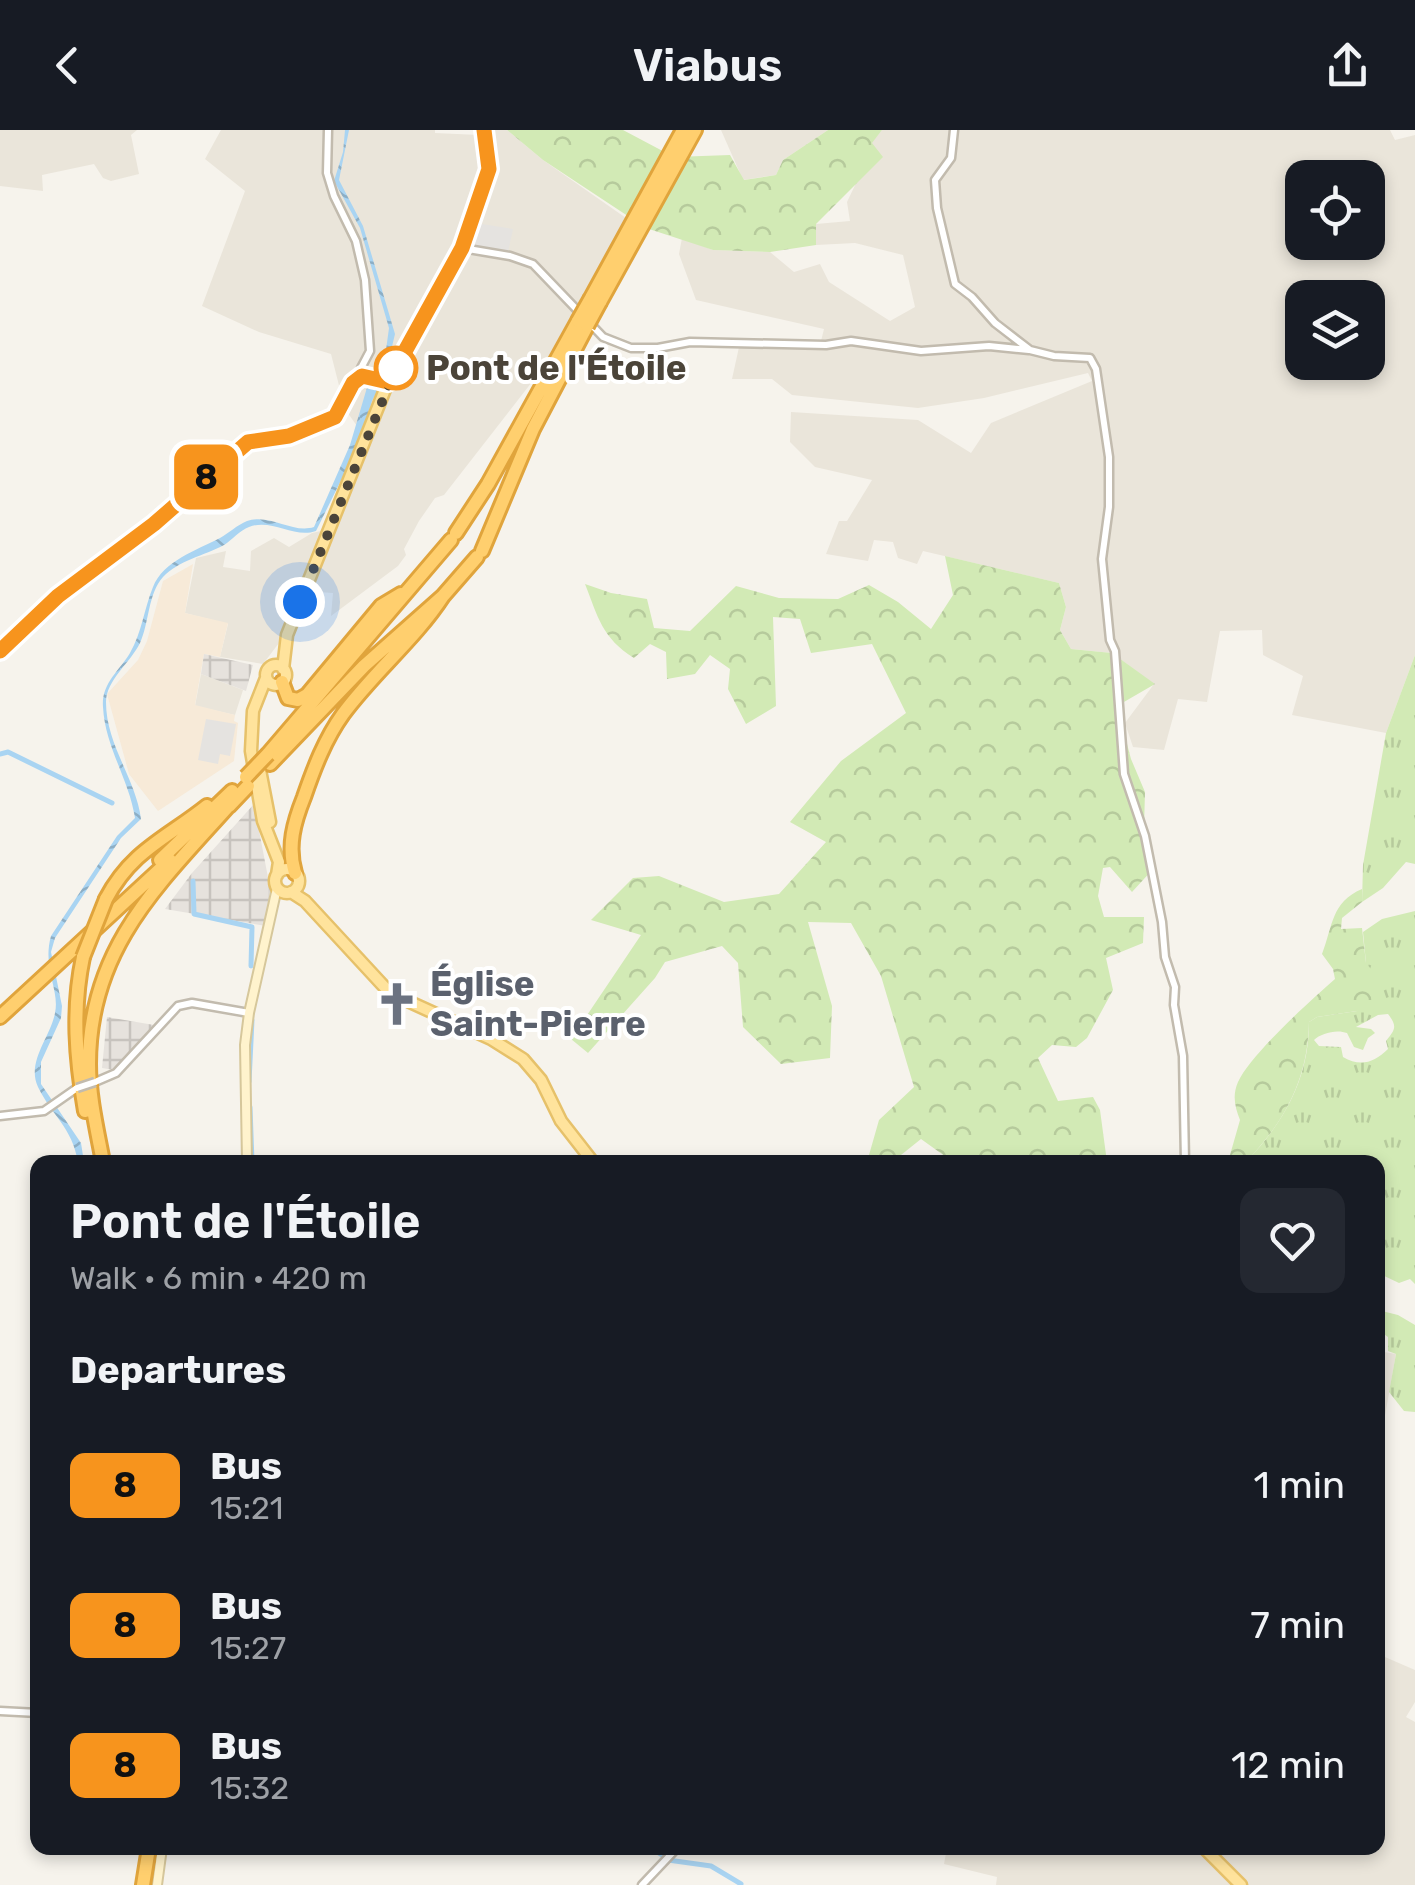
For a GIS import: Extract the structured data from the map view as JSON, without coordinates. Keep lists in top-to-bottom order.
{
  "places": {
    "other": ["Pont de l'Étoile"],
    "church": ["Église Saint-Pierre"]
  },
  "lines": ["bus line 8"],
  "page": {
    "header": "Viabus",
    "on_map": "8",
    "heading": [
      ["Pont de l'Étoile", "Walk · 6 min · 420 m"],
      "Departures"
    ],
    "list": [
      {
        "mark": "8",
        "name": "Bus",
        "note": "15:21",
        "value": "1 min"
      },
      {
        "mark": "8",
        "name": "Bus",
        "note": "15:27",
        "value": "7 min"
      },
      {
        "mark": "8",
        "name": "Bus",
        "note": "15:32",
        "value": "12 min"
      }
    ]
  }
}
